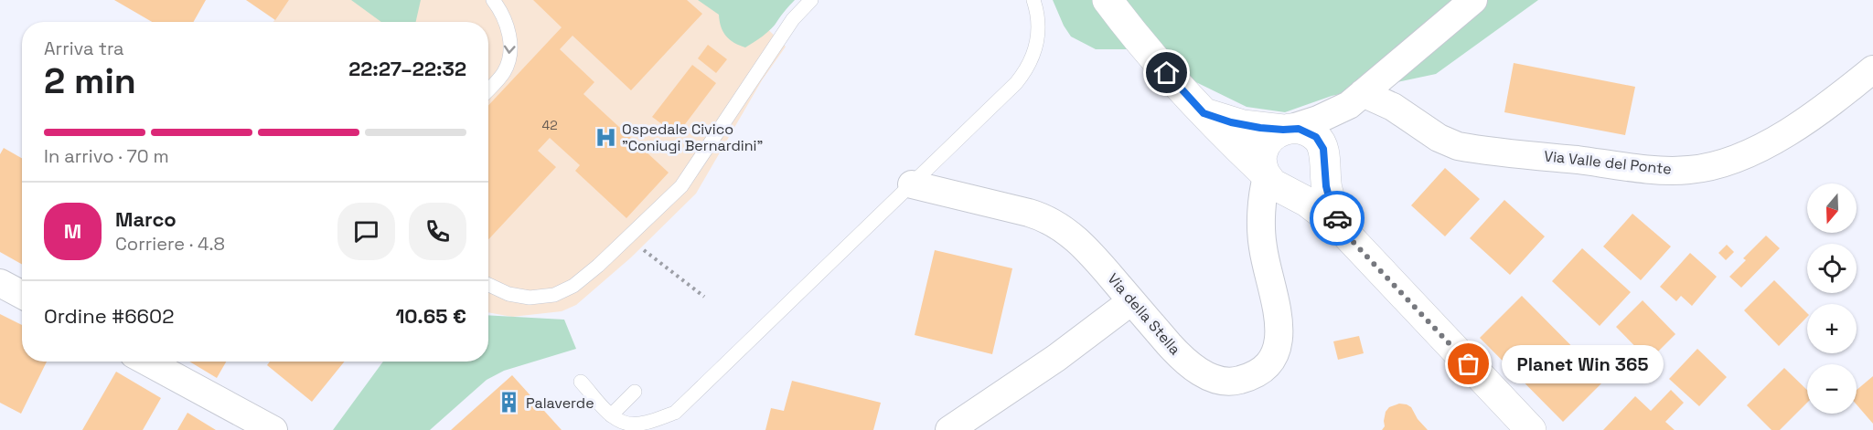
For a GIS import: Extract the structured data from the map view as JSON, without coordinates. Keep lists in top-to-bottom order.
{
  "streets": {
    "street": ["Via Valle del Ponte", "Via della Stella"]
  },
  "places": {
    "hospital": ["Ospedale Civico \"Coniugi Bernardini\""],
    "other": ["Planet Win 365"],
    "building": ["Palaverde"]
  },
  "house_numbers": ["42"],
  "north": "bottom",
  "page": {
    "heading": ["2 min", "Arriva tra", "22:27–22:32"],
    "panel": [
      "Marco",
      "Corriere · 4.8",
      "Ordine #6602",
      "10.65 €"
    ],
    "bar": "In arrivo · 70 m",
    "map_buttons": ["+", "−"],
    "round": "M",
    "bubble": "Planet Win 365"
  }
}
